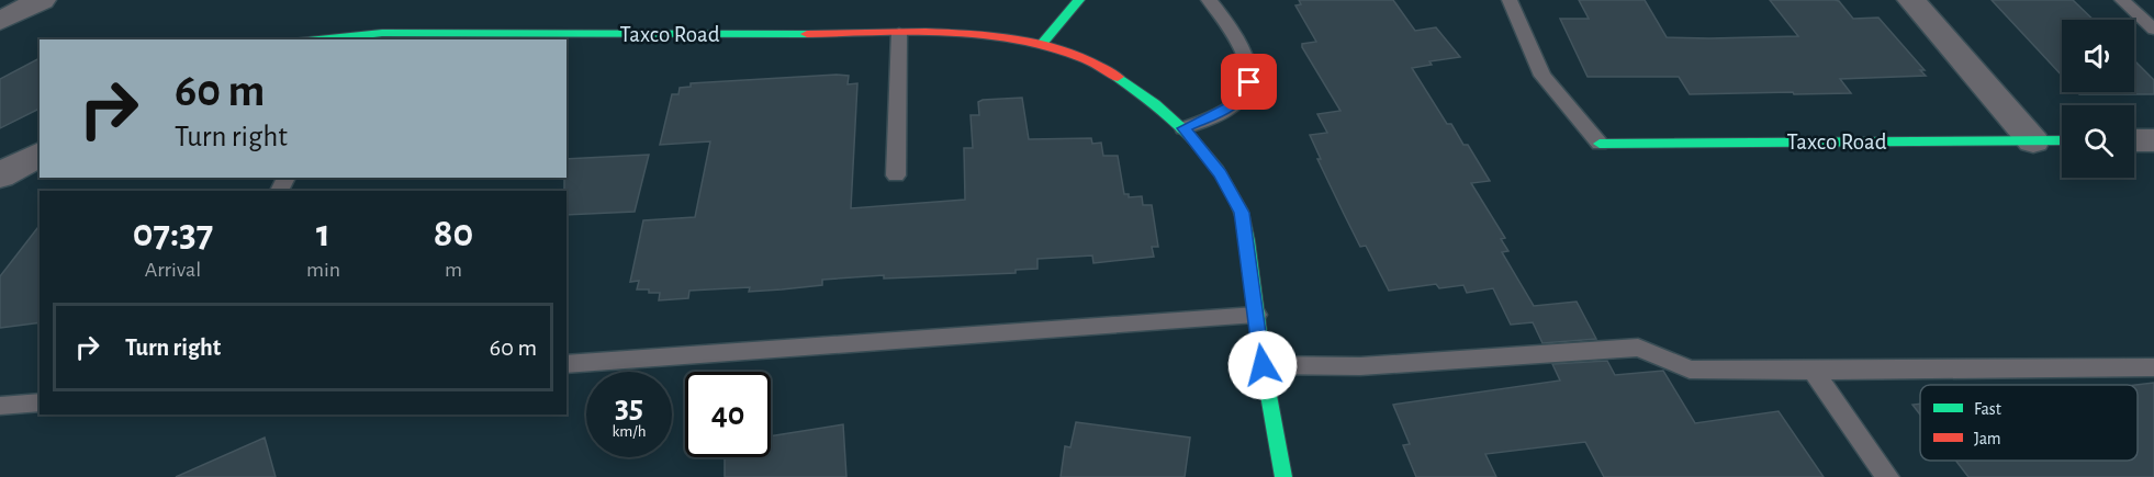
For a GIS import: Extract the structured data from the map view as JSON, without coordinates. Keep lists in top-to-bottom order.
{
  "streets": {
    "street": ["Taxco Road"]
  },
  "legend": ["Fast", "Jam"],
  "page": {
    "turn": ["60 m", "Turn right"],
    "eta": [
      "07:37",
      "Arrival",
      "1",
      "min",
      "80",
      "m"
    ],
    "list": [
      {
        "name": "Turn right",
        "value": "60 m"
      }
    ],
    "speed": "35 km/h",
    "limit": "40"
  }
}
